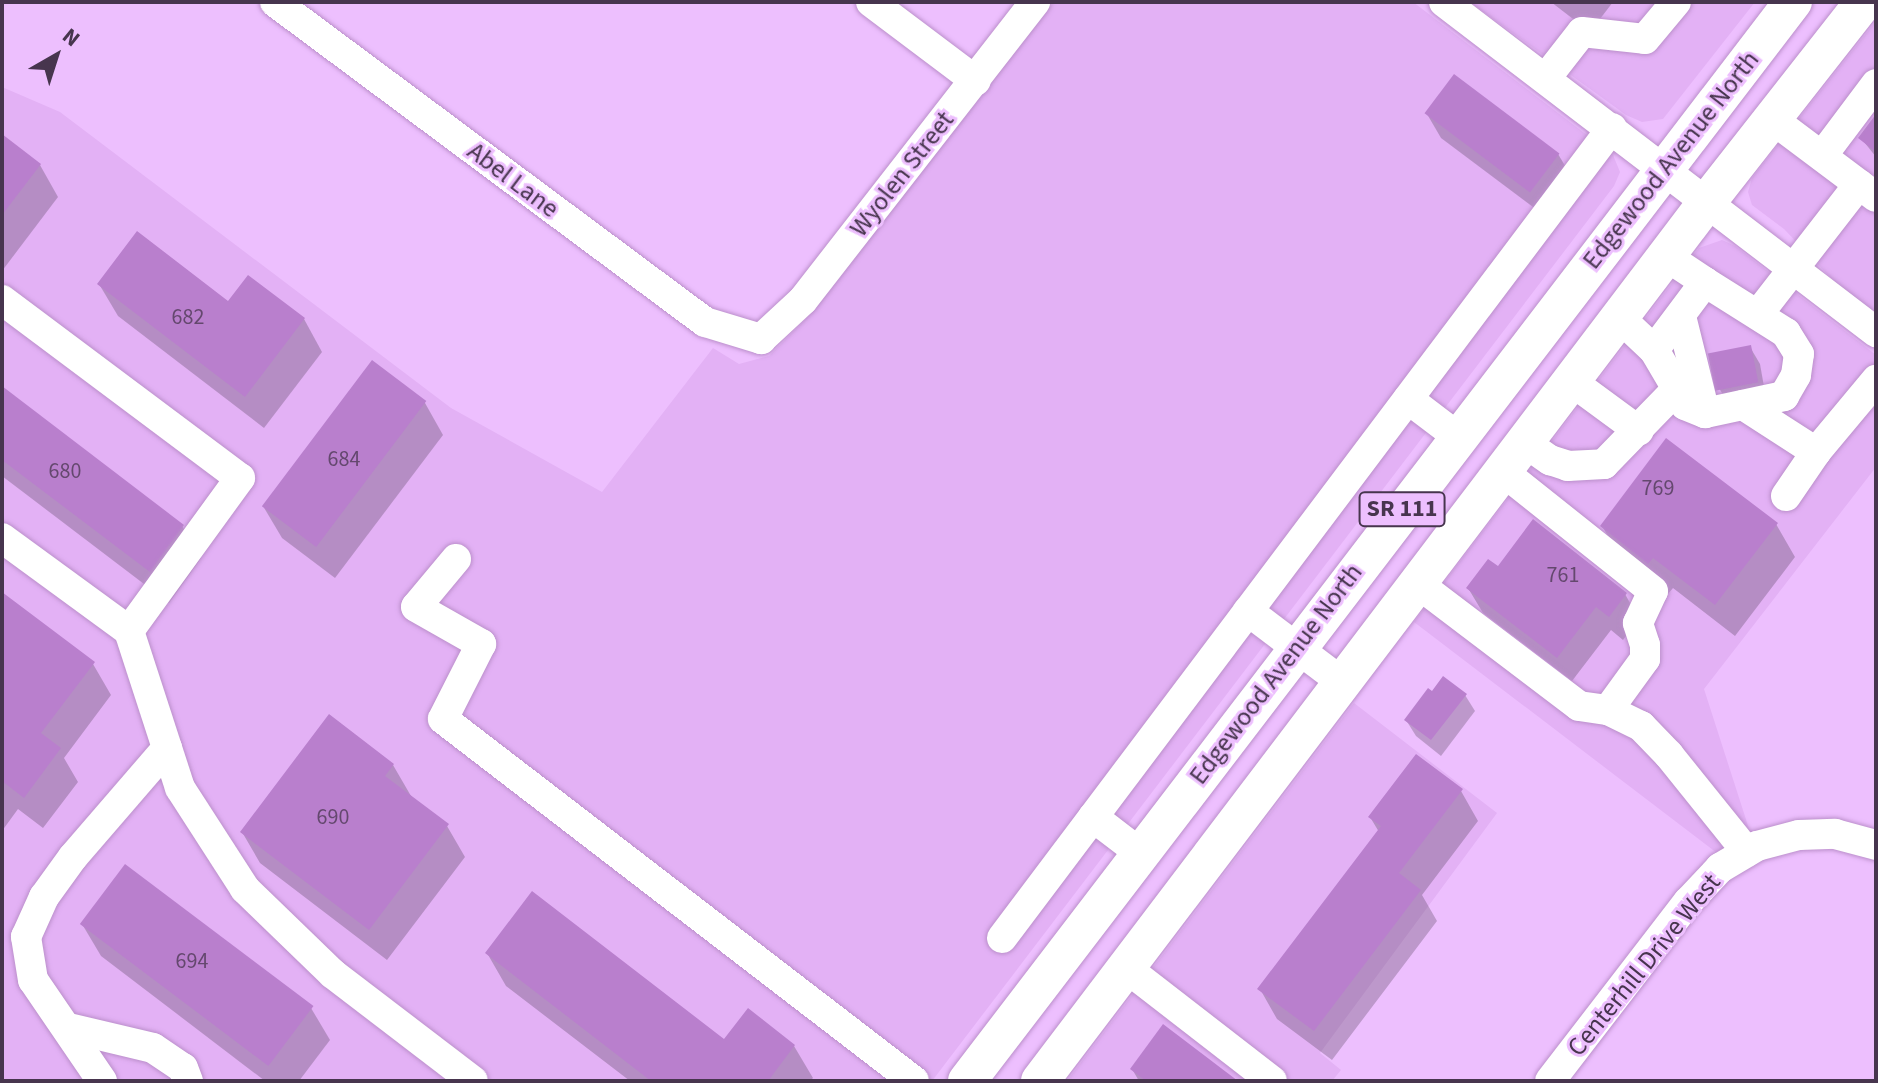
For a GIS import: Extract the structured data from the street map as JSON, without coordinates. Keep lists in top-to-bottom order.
{
  "streets": {
    "main road": ["Edgewood Avenue North", "SR 111"],
    "street": ["Wyolen Street", "Abel Lane", "Centerhill Drive West"]
  },
  "crossings": [
    ["Wyolen Street", "Abel Lane"]
  ],
  "house_numbers": [
    "682",
    "684",
    "680",
    "769",
    "761",
    "690",
    "694"
  ],
  "north": "top right"
}
